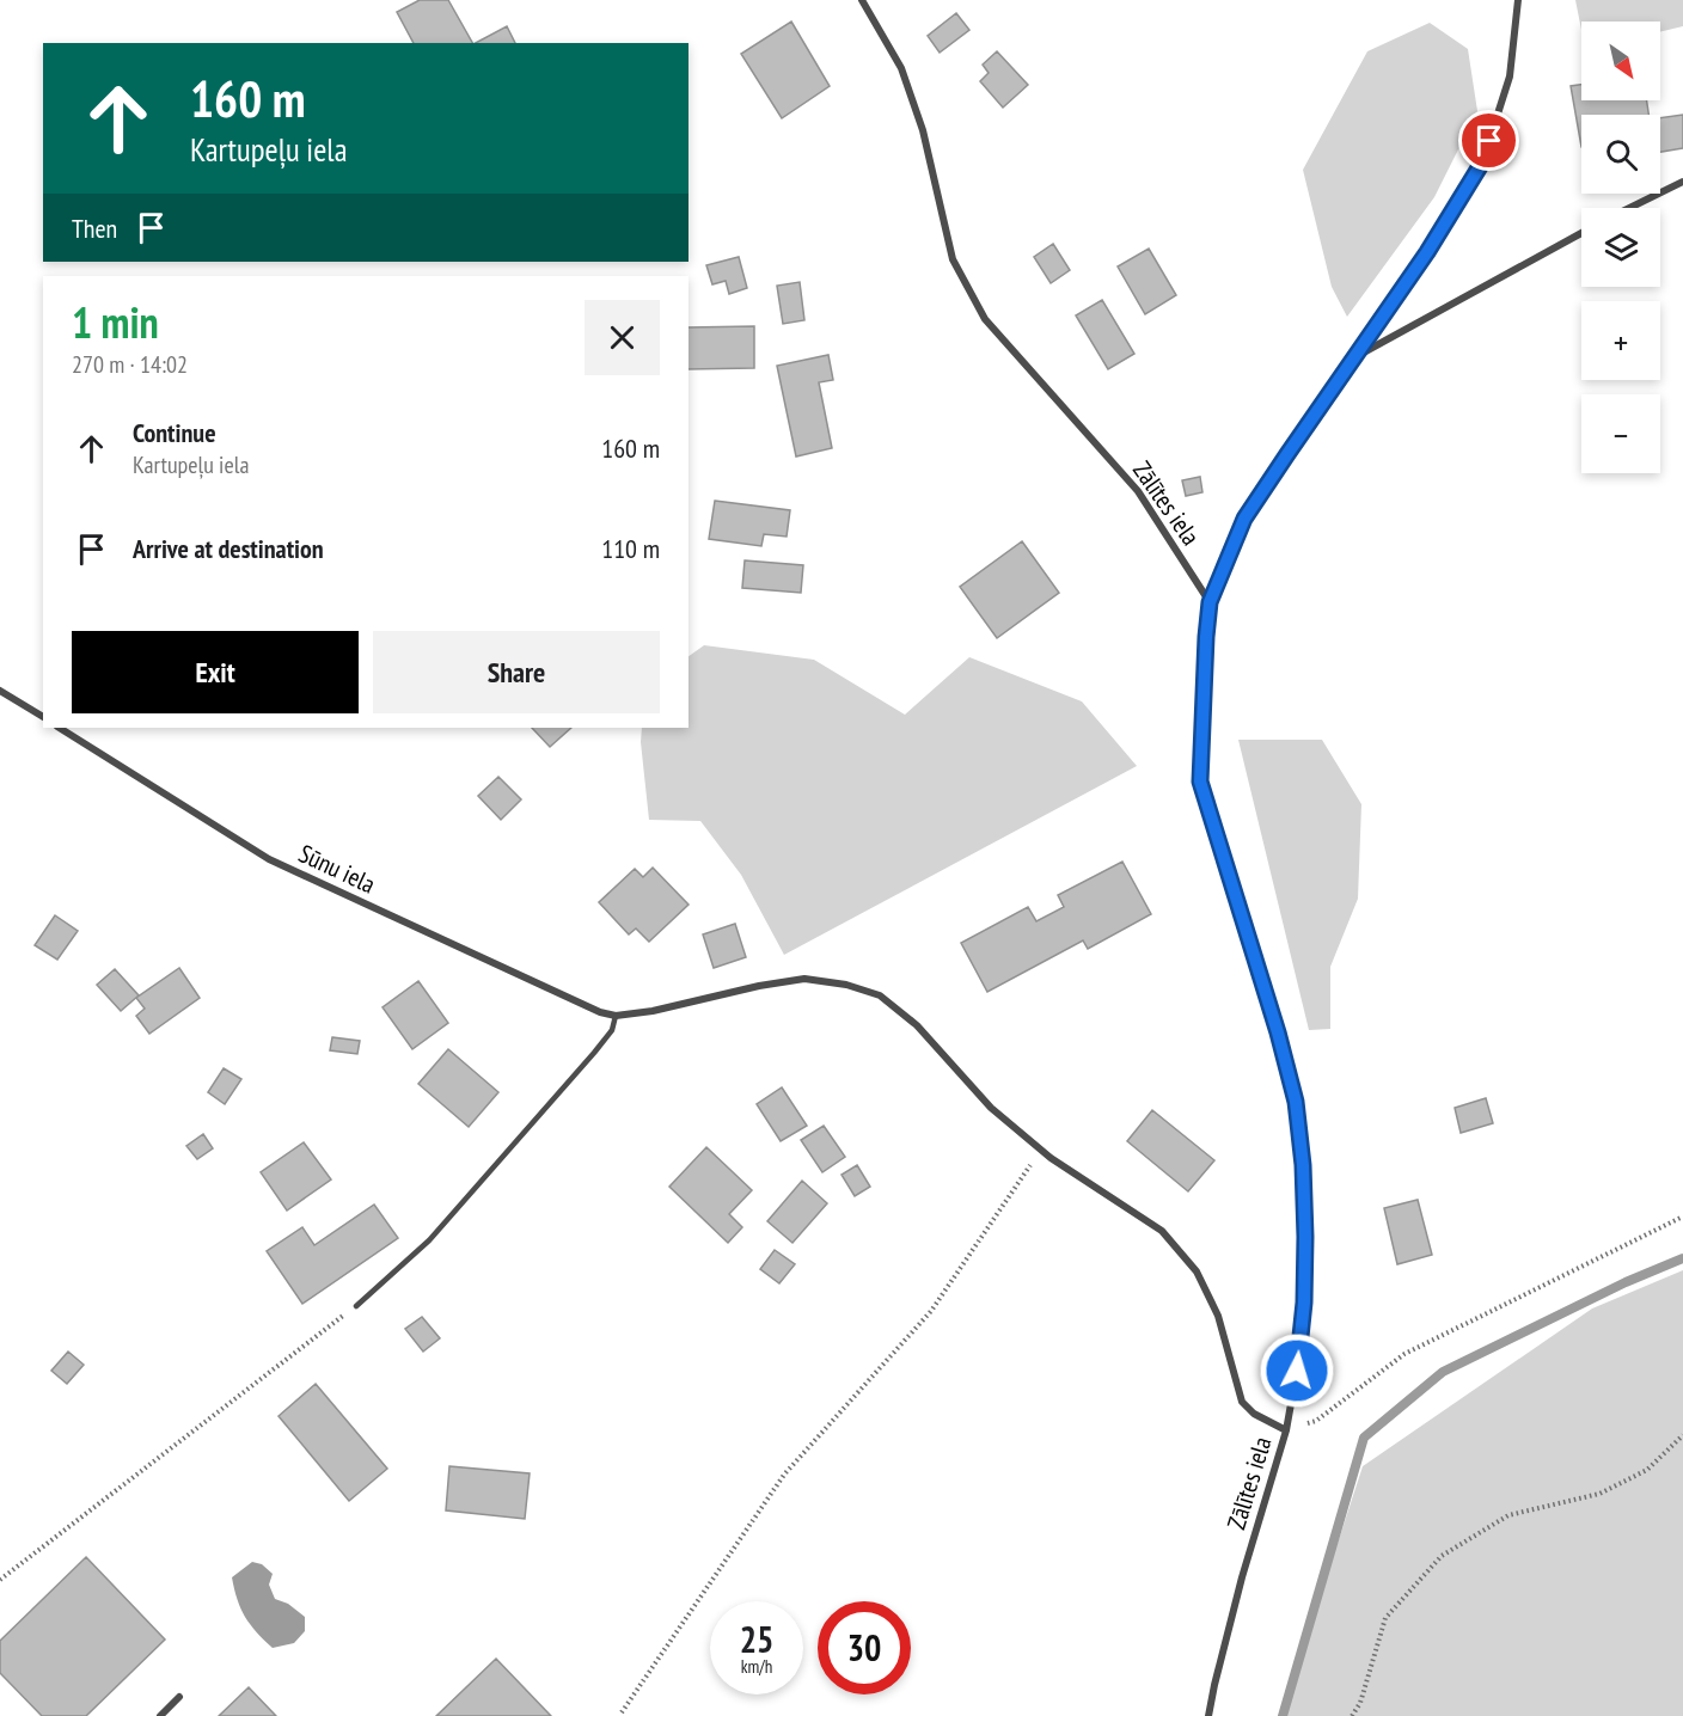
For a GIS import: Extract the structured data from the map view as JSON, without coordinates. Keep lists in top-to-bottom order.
{
  "streets": {
    "street": ["Zālītes iela", "Sūnu iela"]
  },
  "north": "bottom right",
  "page": {
    "map_buttons": ["+", "−"],
    "turn": ["160 m", "Kartupeļu iela"],
    "then": "Then",
    "heading": ["1 min", "270 m · 14:02"],
    "list": [
      {
        "name": "Continue",
        "note": "Kartupeļu iela",
        "value": "160 m"
      },
      {
        "name": "Arrive at destination",
        "value": "110 m"
      }
    ],
    "buttons": ["Exit", "Share"],
    "speed": "25 km/h",
    "limit": "30"
  }
}
